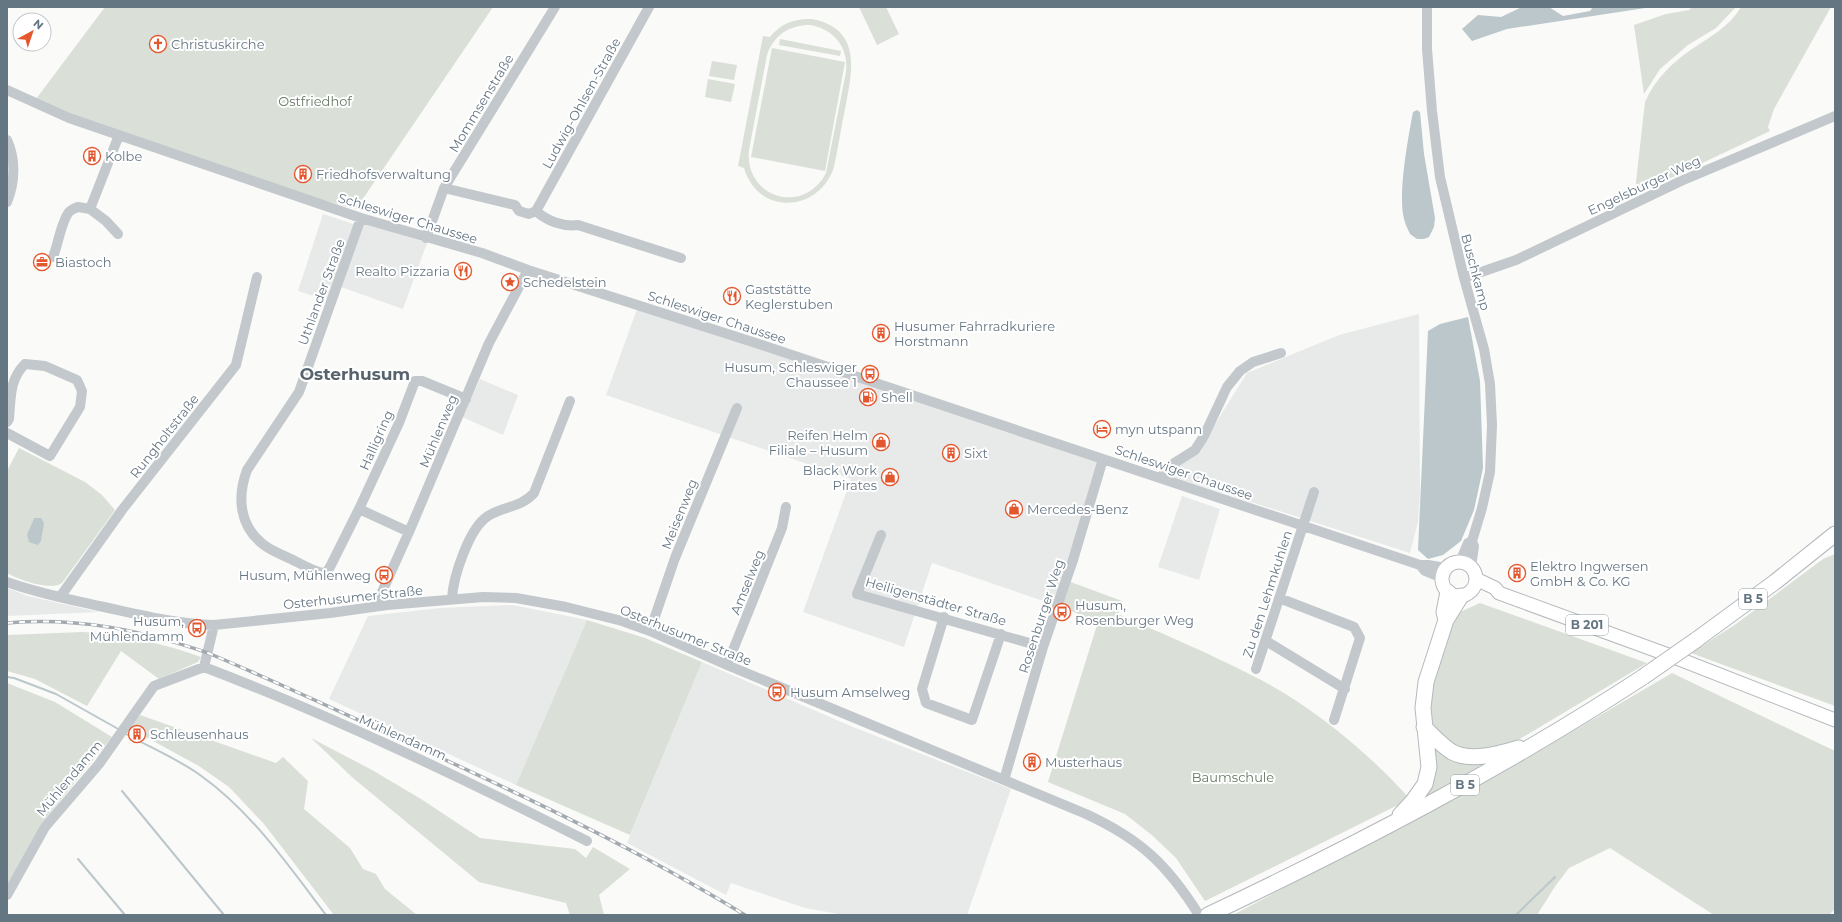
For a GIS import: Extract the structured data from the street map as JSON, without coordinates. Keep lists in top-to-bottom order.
{
  "streets": {
    "highway": ["B 5"],
    "main road": ["B 201"],
    "street": [
      "Mommsenstraße",
      "Ludwig-Ohlsen-Straße",
      "Engelsburger Weg",
      "Schleswiger Chaussee",
      "Buschkamp",
      "Uthlander Straße",
      "Mühlenweg",
      "Rungholtstraße",
      "Halligring",
      "Meisenweg",
      "Amselweg",
      "Zu den Lehmkuhlen",
      "Osterhusumer Straße",
      "Heiligenstädter Straße",
      "Rosenburger Weg",
      "Mühlendamm"
    ]
  },
  "crossings": [
    ["Mommsenstraße", "Schleswiger Chaussee"],
    ["Engelsburger Weg", "Buschkamp"],
    ["Schleswiger Chaussee", "Uthlander Straße"],
    ["Schleswiger Chaussee", "Mühlenweg"],
    ["Schleswiger Chaussee", "Zu den Lehmkuhlen"],
    ["Schleswiger Chaussee", "Rosenburger Weg"],
    ["Uthlander Straße", "Halligring"],
    ["Mühlenweg", "Halligring"],
    ["Mühlenweg", "Osterhusumer Straße"],
    ["Rungholtstraße", "Osterhusumer Straße"],
    ["Meisenweg", "Osterhusumer Straße"],
    ["Amselweg", "Osterhusumer Straße"],
    ["Osterhusumer Straße", "Rosenburger Weg"],
    ["Heiligenstädter Straße", "Rosenburger Weg"]
  ],
  "districts": ["Osterhusum"],
  "parks": ["Ostfriedhof", "Baumschule"],
  "places": {
    "church": ["Christuskirche"],
    "building": [
      "Kolbe",
      "Friedhofsverwaltung",
      "Husumer Fahrradkuriere Horstmann",
      "Sixt",
      "Elektro Ingwersen GmbH & Co. KG",
      "Schleusenhaus",
      "Musterhaus"
    ],
    "office": ["Biastoch"],
    "restaurant": ["Realto Pizzaria", "Gaststätte Keglerstuben"],
    "place": ["Schedelstein"],
    "bus stop": [
      "Husum, Schleswiger Chaussee 1",
      "Husum, Mühlenweg",
      "Husum, Rosenburger Weg",
      "Husum, Mühlendamm",
      "Husum Amselweg"
    ],
    "fuel station": ["Shell"],
    "hotel": ["myn utspann"],
    "shop": ["Reifen Helm Filiale – Husum", "Black Work Pirates", "Mercedes-Benz"]
  },
  "north": "top right"
}
